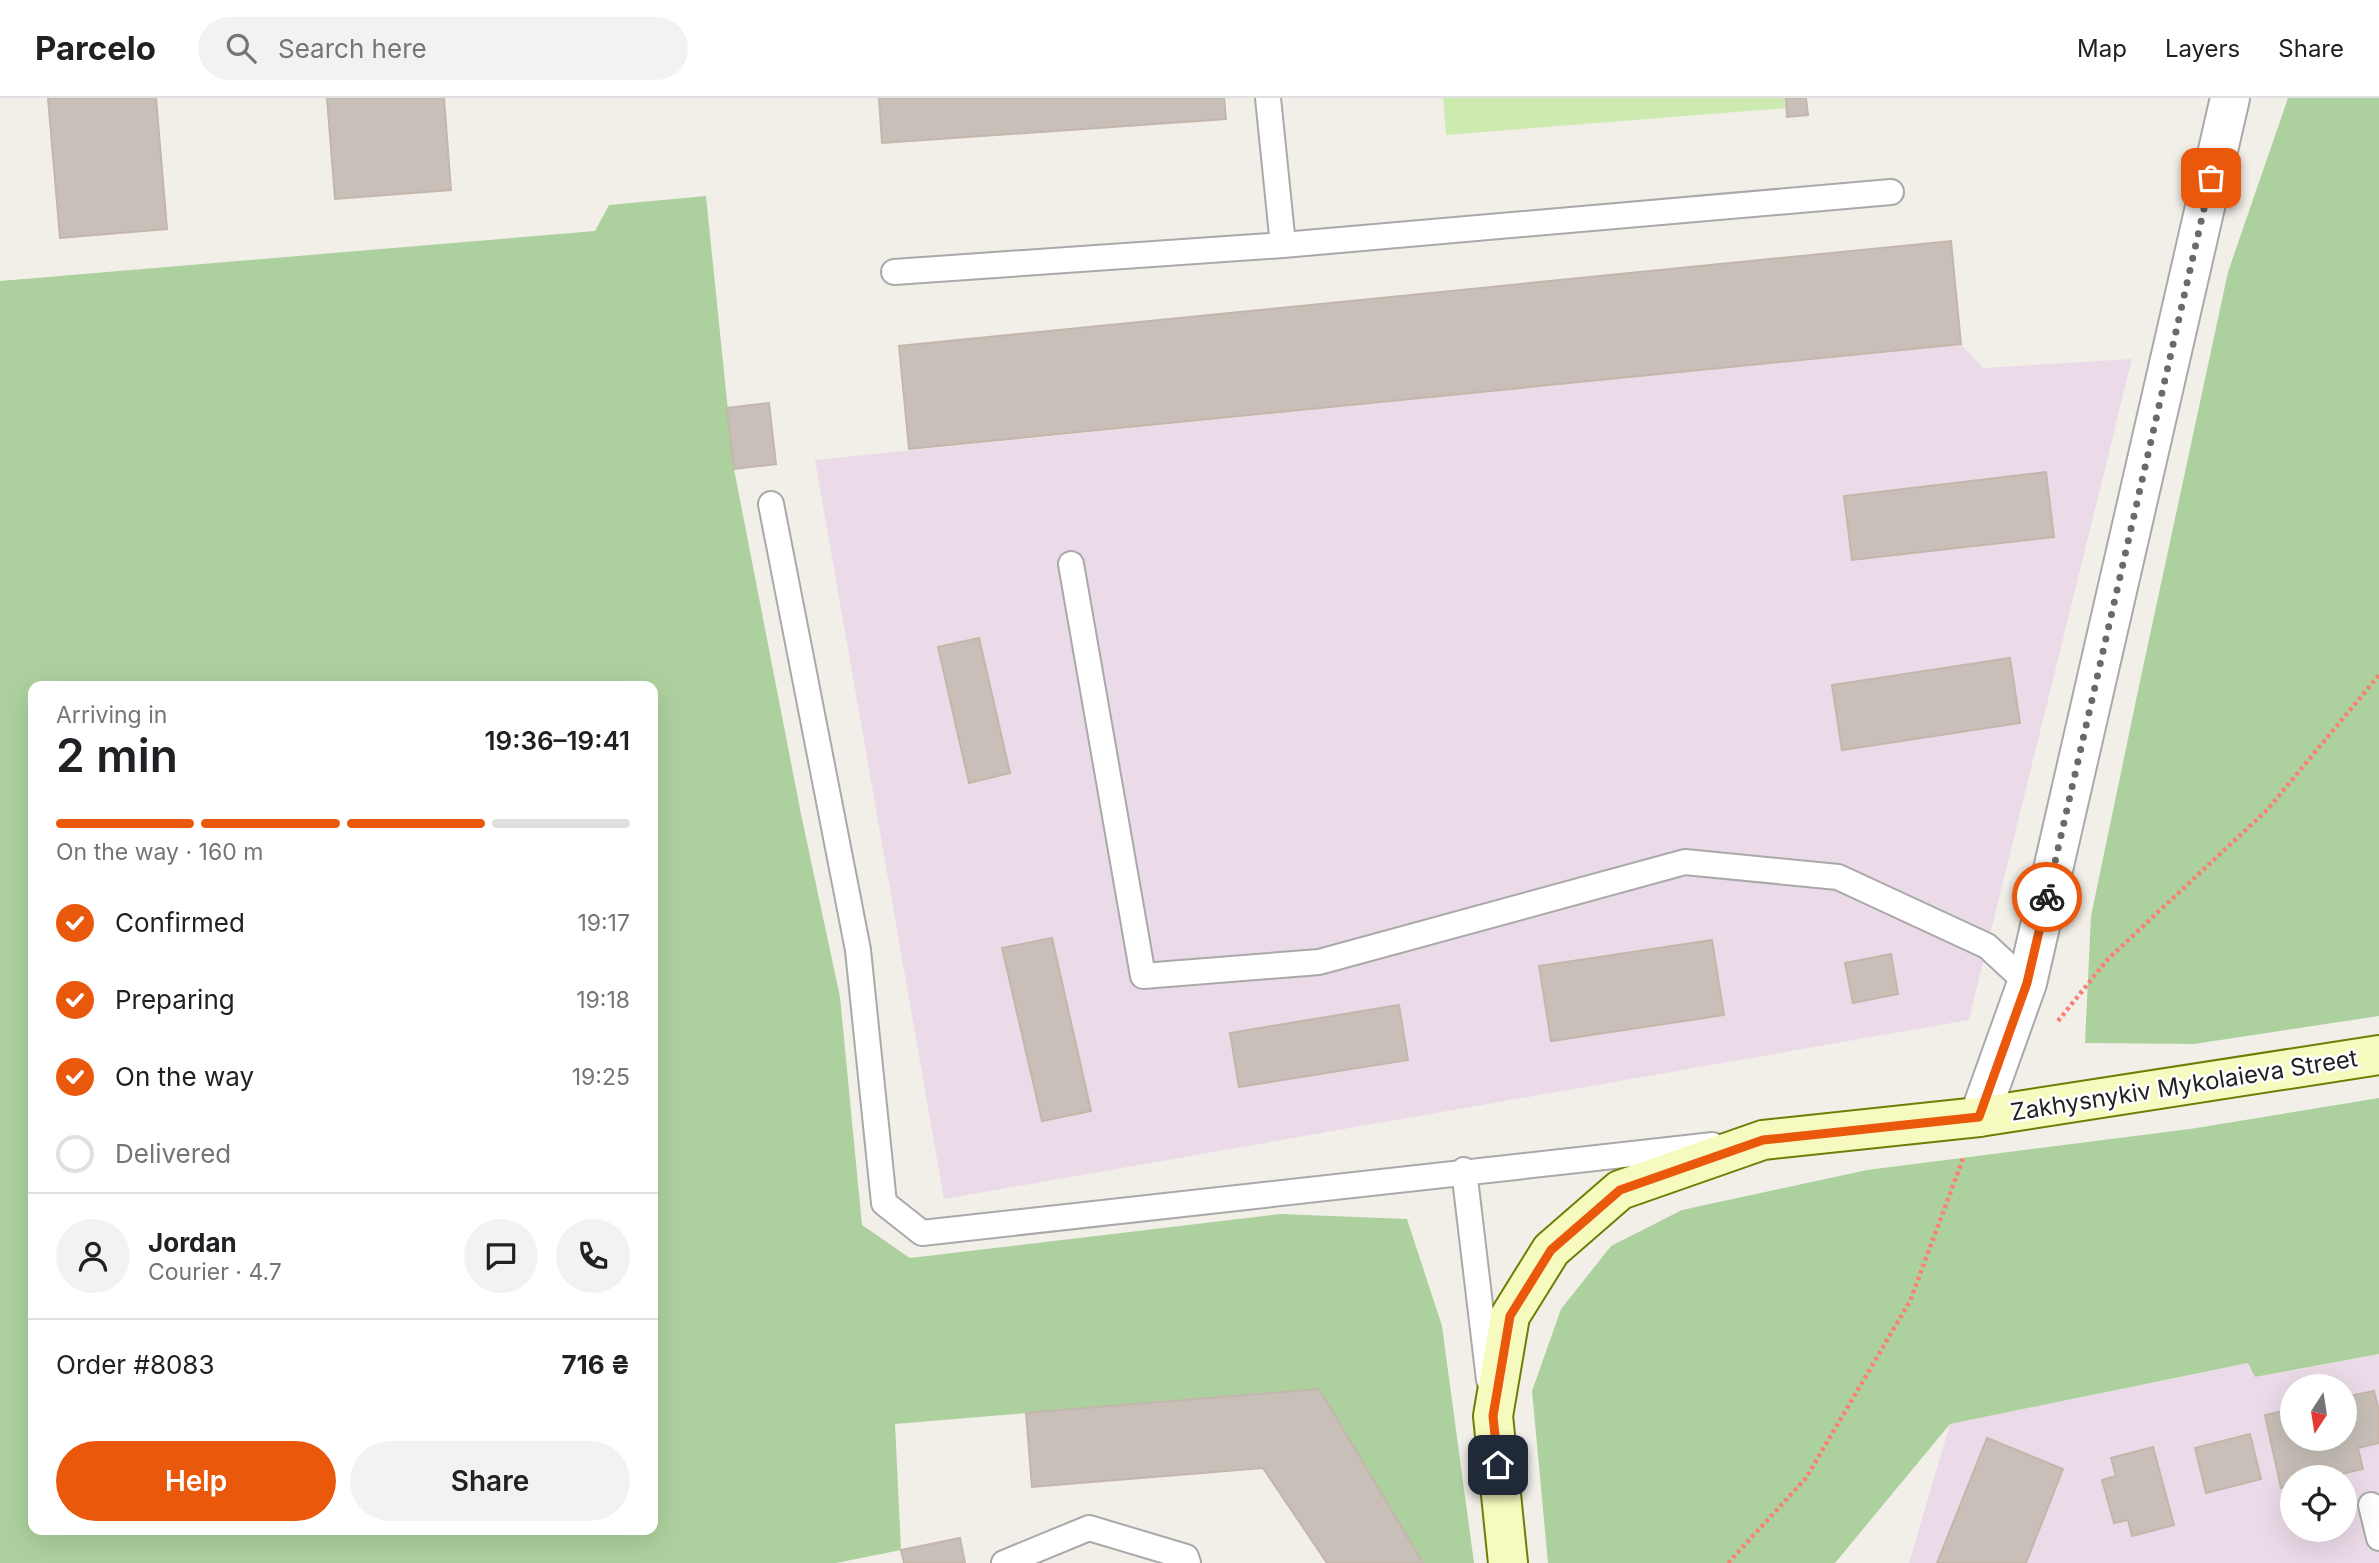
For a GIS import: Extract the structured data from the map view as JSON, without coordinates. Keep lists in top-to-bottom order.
{
  "streets": {
    "street": ["Zakhysnykiv Mykolaieva Street"]
  },
  "north": "bottom",
  "page": {
    "header": "Parcelo",
    "search": "Search here",
    "nav": ["Map", "Layers", "Share"],
    "heading": ["2 min", "Arriving in", "19:36–19:41"],
    "panel": [
      "Jordan",
      "Courier · 4.7",
      "Order #8083",
      "716 ₴"
    ],
    "bar": "On the way · 160 m",
    "list": [
      ["Confirmed", "19:17"],
      ["Preparing", "19:18"],
      ["On the way", "19:25"],
      "Delivered"
    ],
    "buttons": ["Help", "Share"]
  }
}
